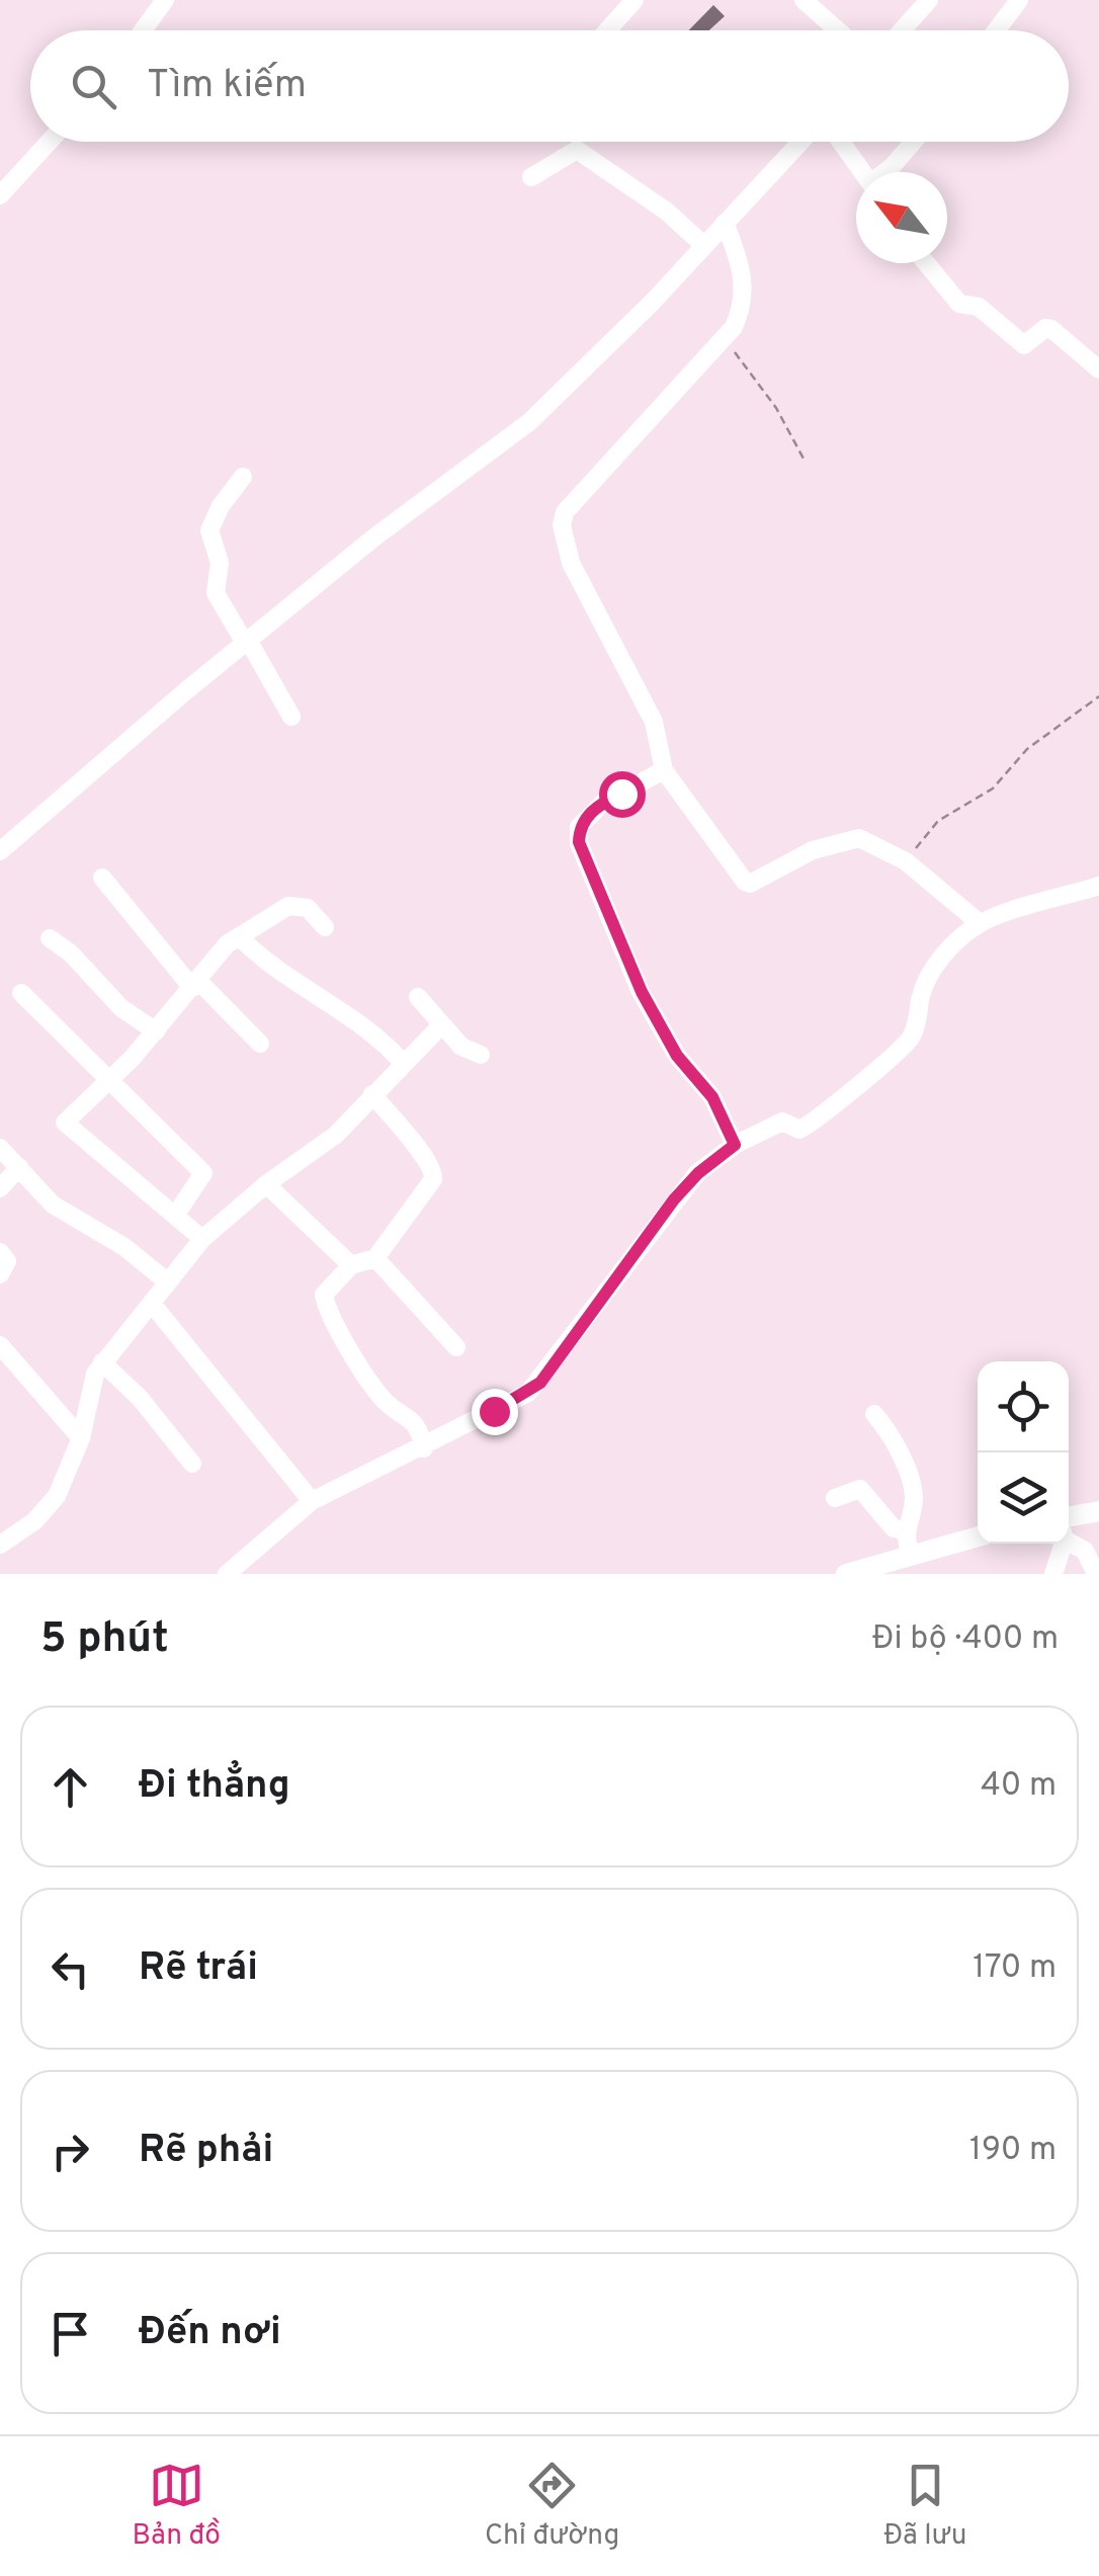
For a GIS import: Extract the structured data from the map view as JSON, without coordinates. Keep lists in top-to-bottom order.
{
  "north": "top left",
  "page": {
    "search": "Tìm kiếm",
    "heading": ["5 phút", "Đi bộ · 400 m"],
    "list": [
      ["Đi thẳng", "40 m"],
      ["Rẽ trái", "170 m"],
      ["Rẽ phải", "190 m"],
      "Đến nơi"
    ],
    "nav": ["Bản đồ", "Chỉ đường", "Đã lưu"]
  }
}
